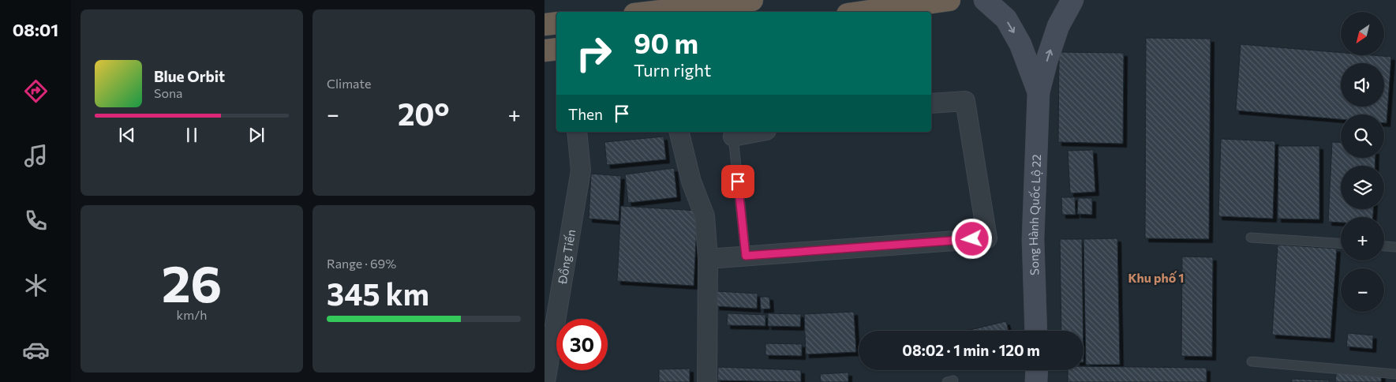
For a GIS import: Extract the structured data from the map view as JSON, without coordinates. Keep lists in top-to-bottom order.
{
  "streets": {
    "street": ["Song Hành Quốc Lộ 22", "Đồng Tiến"]
  },
  "districts": ["Khu phố 1"],
  "north": "bottom left",
  "page": {
    "tabs": "08:01",
    "tile": [
      "Climate",
      ["26", "km/h"],
      ["Range · 69%", "345 km"]
    ],
    "map_buttons": ["+", "−"],
    "turn": ["90 m", "Turn right"],
    "song": ["Blue Orbit", "Sona"],
    "then": "Then",
    "heat": ["−", "20°", "+"],
    "limit": "30",
    "trip": "08:02 · 1 min · 120 m"
  }
}
